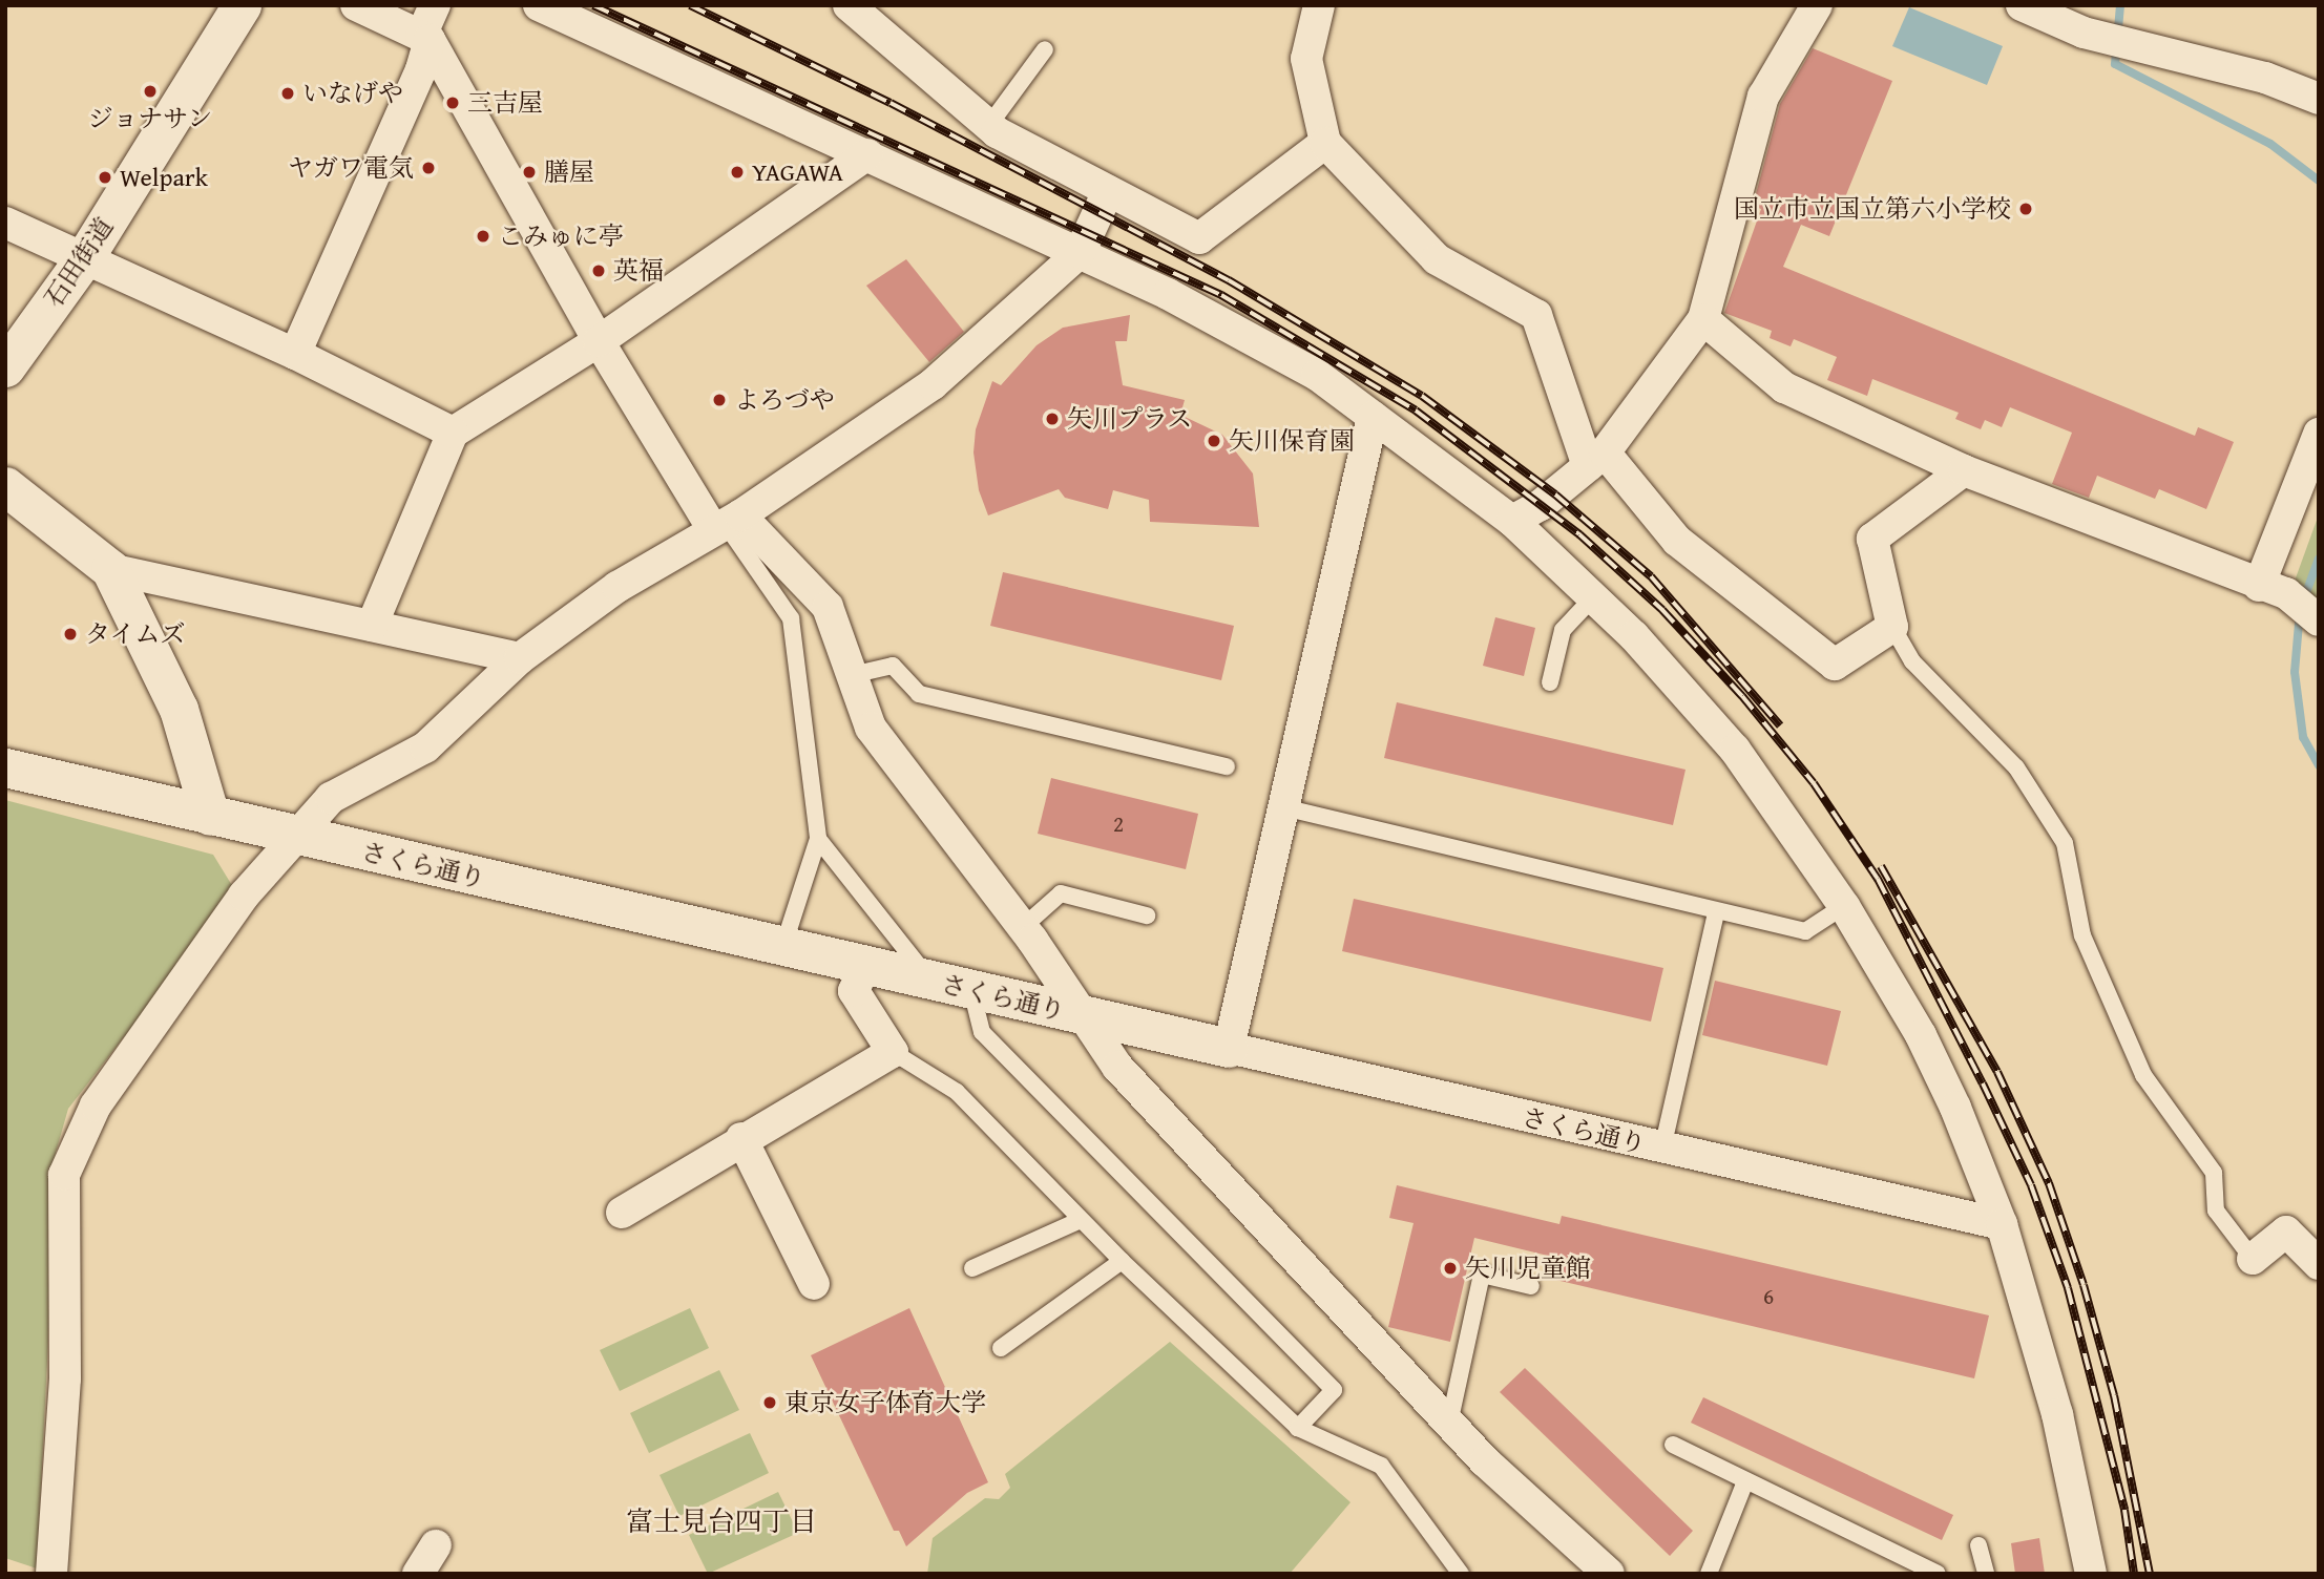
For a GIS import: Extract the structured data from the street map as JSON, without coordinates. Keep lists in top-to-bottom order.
{
  "streets": {
    "street": ["石田街道", "さくら通り"]
  },
  "districts": ["富士見台四丁目"],
  "places": [
    "ジョナサン",
    "いなげや",
    "三吉屋",
    "ヤガワ電気",
    "膳屋",
    "YAGAWA",
    "Welpark",
    "国立市立国立第六小学校",
    "こみゅに亭",
    "英福",
    "よろづや",
    "矢川プラス",
    "矢川保育園",
    "タイムズ",
    "矢川児童館",
    "東京女子体育大学"
  ],
  "house_numbers": ["2", "6"]
}
